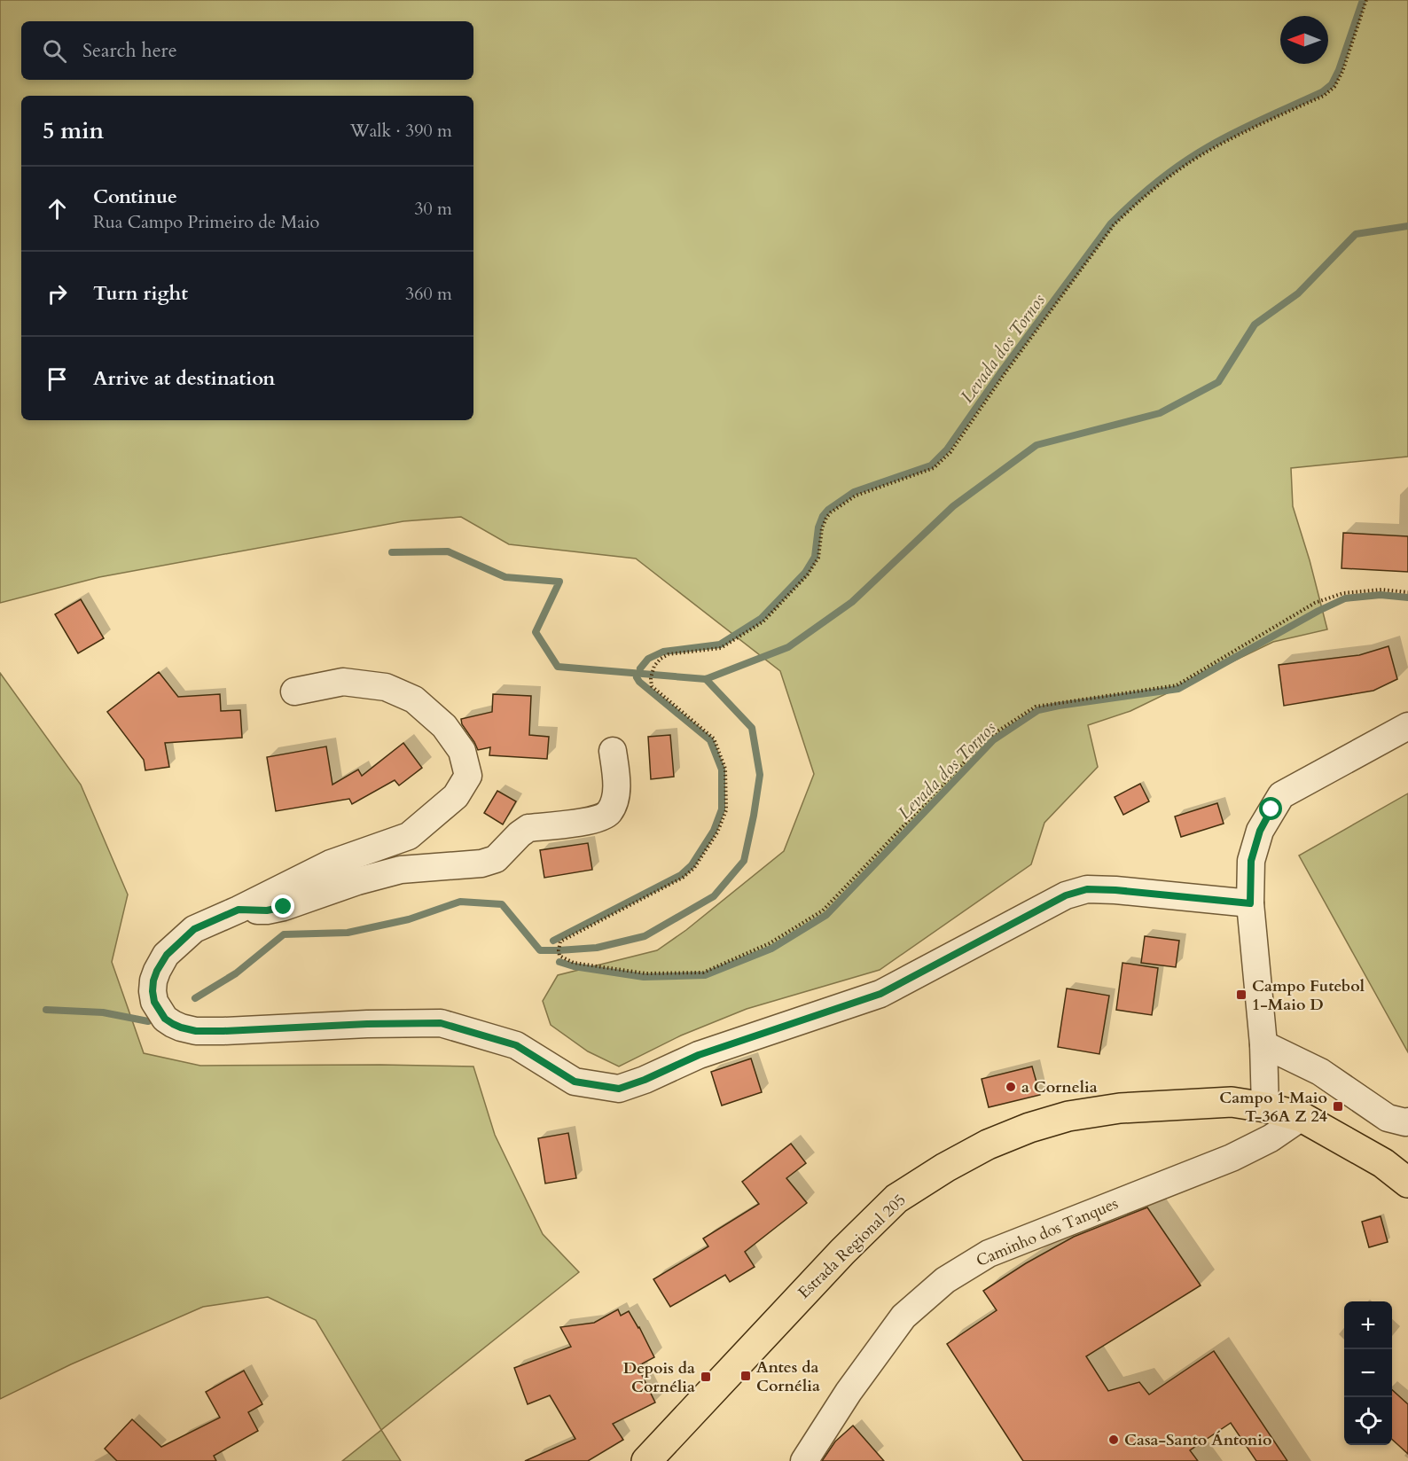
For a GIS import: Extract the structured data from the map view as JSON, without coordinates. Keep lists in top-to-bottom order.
{
  "streets": {
    "main road": ["Estrada Regional 205"],
    "street": ["Caminho dos Tanques"]
  },
  "crossings": [
    ["Caminho dos Tanques", "Estrada Regional 205"]
  ],
  "water": ["Levada dos Tornos"],
  "places": {
    "transit": [
      "Campo Futebol 1-Maio D",
      "Campo 1 Maio T-36A Z 24",
      "Antes da Cornélia",
      "Depois da Cornélia"
    ],
    "other": ["a Cornelia", "Casa-Santo Ántonio"]
  },
  "north": "left",
  "page": {
    "search": "Search here",
    "heading": ["5 min", "Walk · 390 m"],
    "list": [
      ["Continue", "Rua Campo Primeiro de Maio", "30 m"],
      ["Turn right", "360 m"],
      "Arrive at destination"
    ],
    "map_buttons": ["+", "−"]
  }
}
